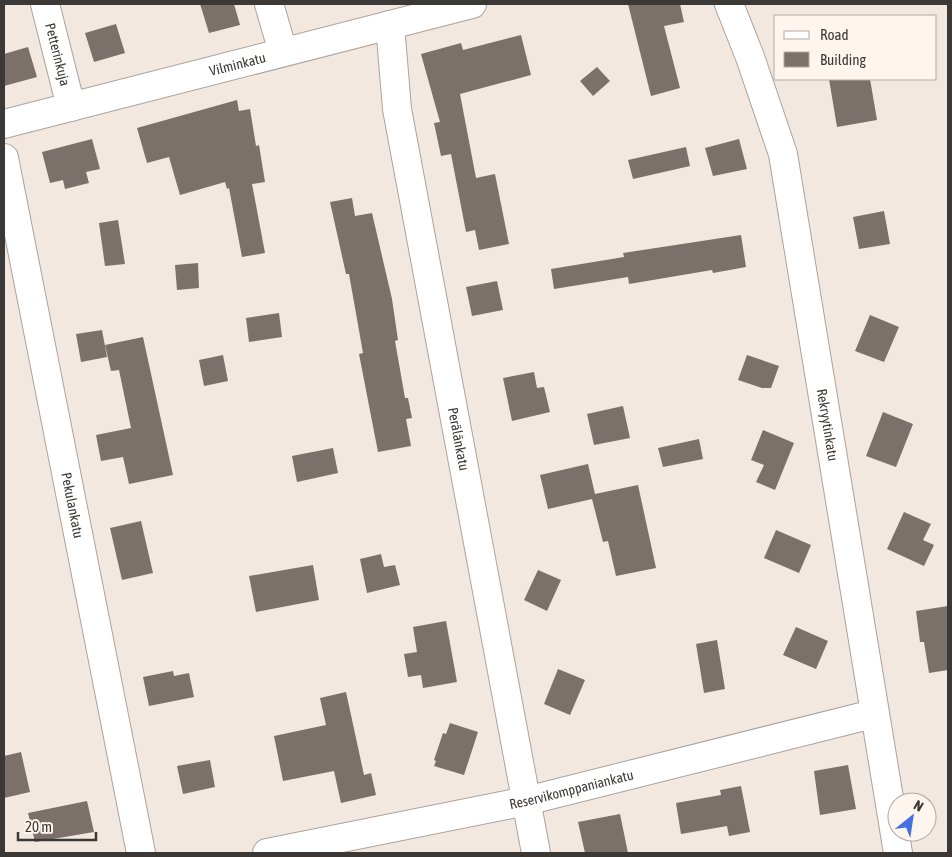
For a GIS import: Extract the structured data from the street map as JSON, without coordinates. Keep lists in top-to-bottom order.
{
  "streets": {
    "street": [
      "Petterinkuja",
      "Vilminkatu",
      "Rekryytinkatu",
      "Perälänkatu",
      "Pekulankatu",
      "Reservikomppaniankatu"
    ]
  },
  "crossings": [
    ["Petterinkuja", "Vilminkatu"],
    ["Vilminkatu", "Perälänkatu"],
    ["Rekryytinkatu", "Reservikomppaniankatu"],
    ["Perälänkatu", "Reservikomppaniankatu"]
  ],
  "legend": ["Road", "Building"],
  "scale_bar": "20 m",
  "north": "top right"
}
